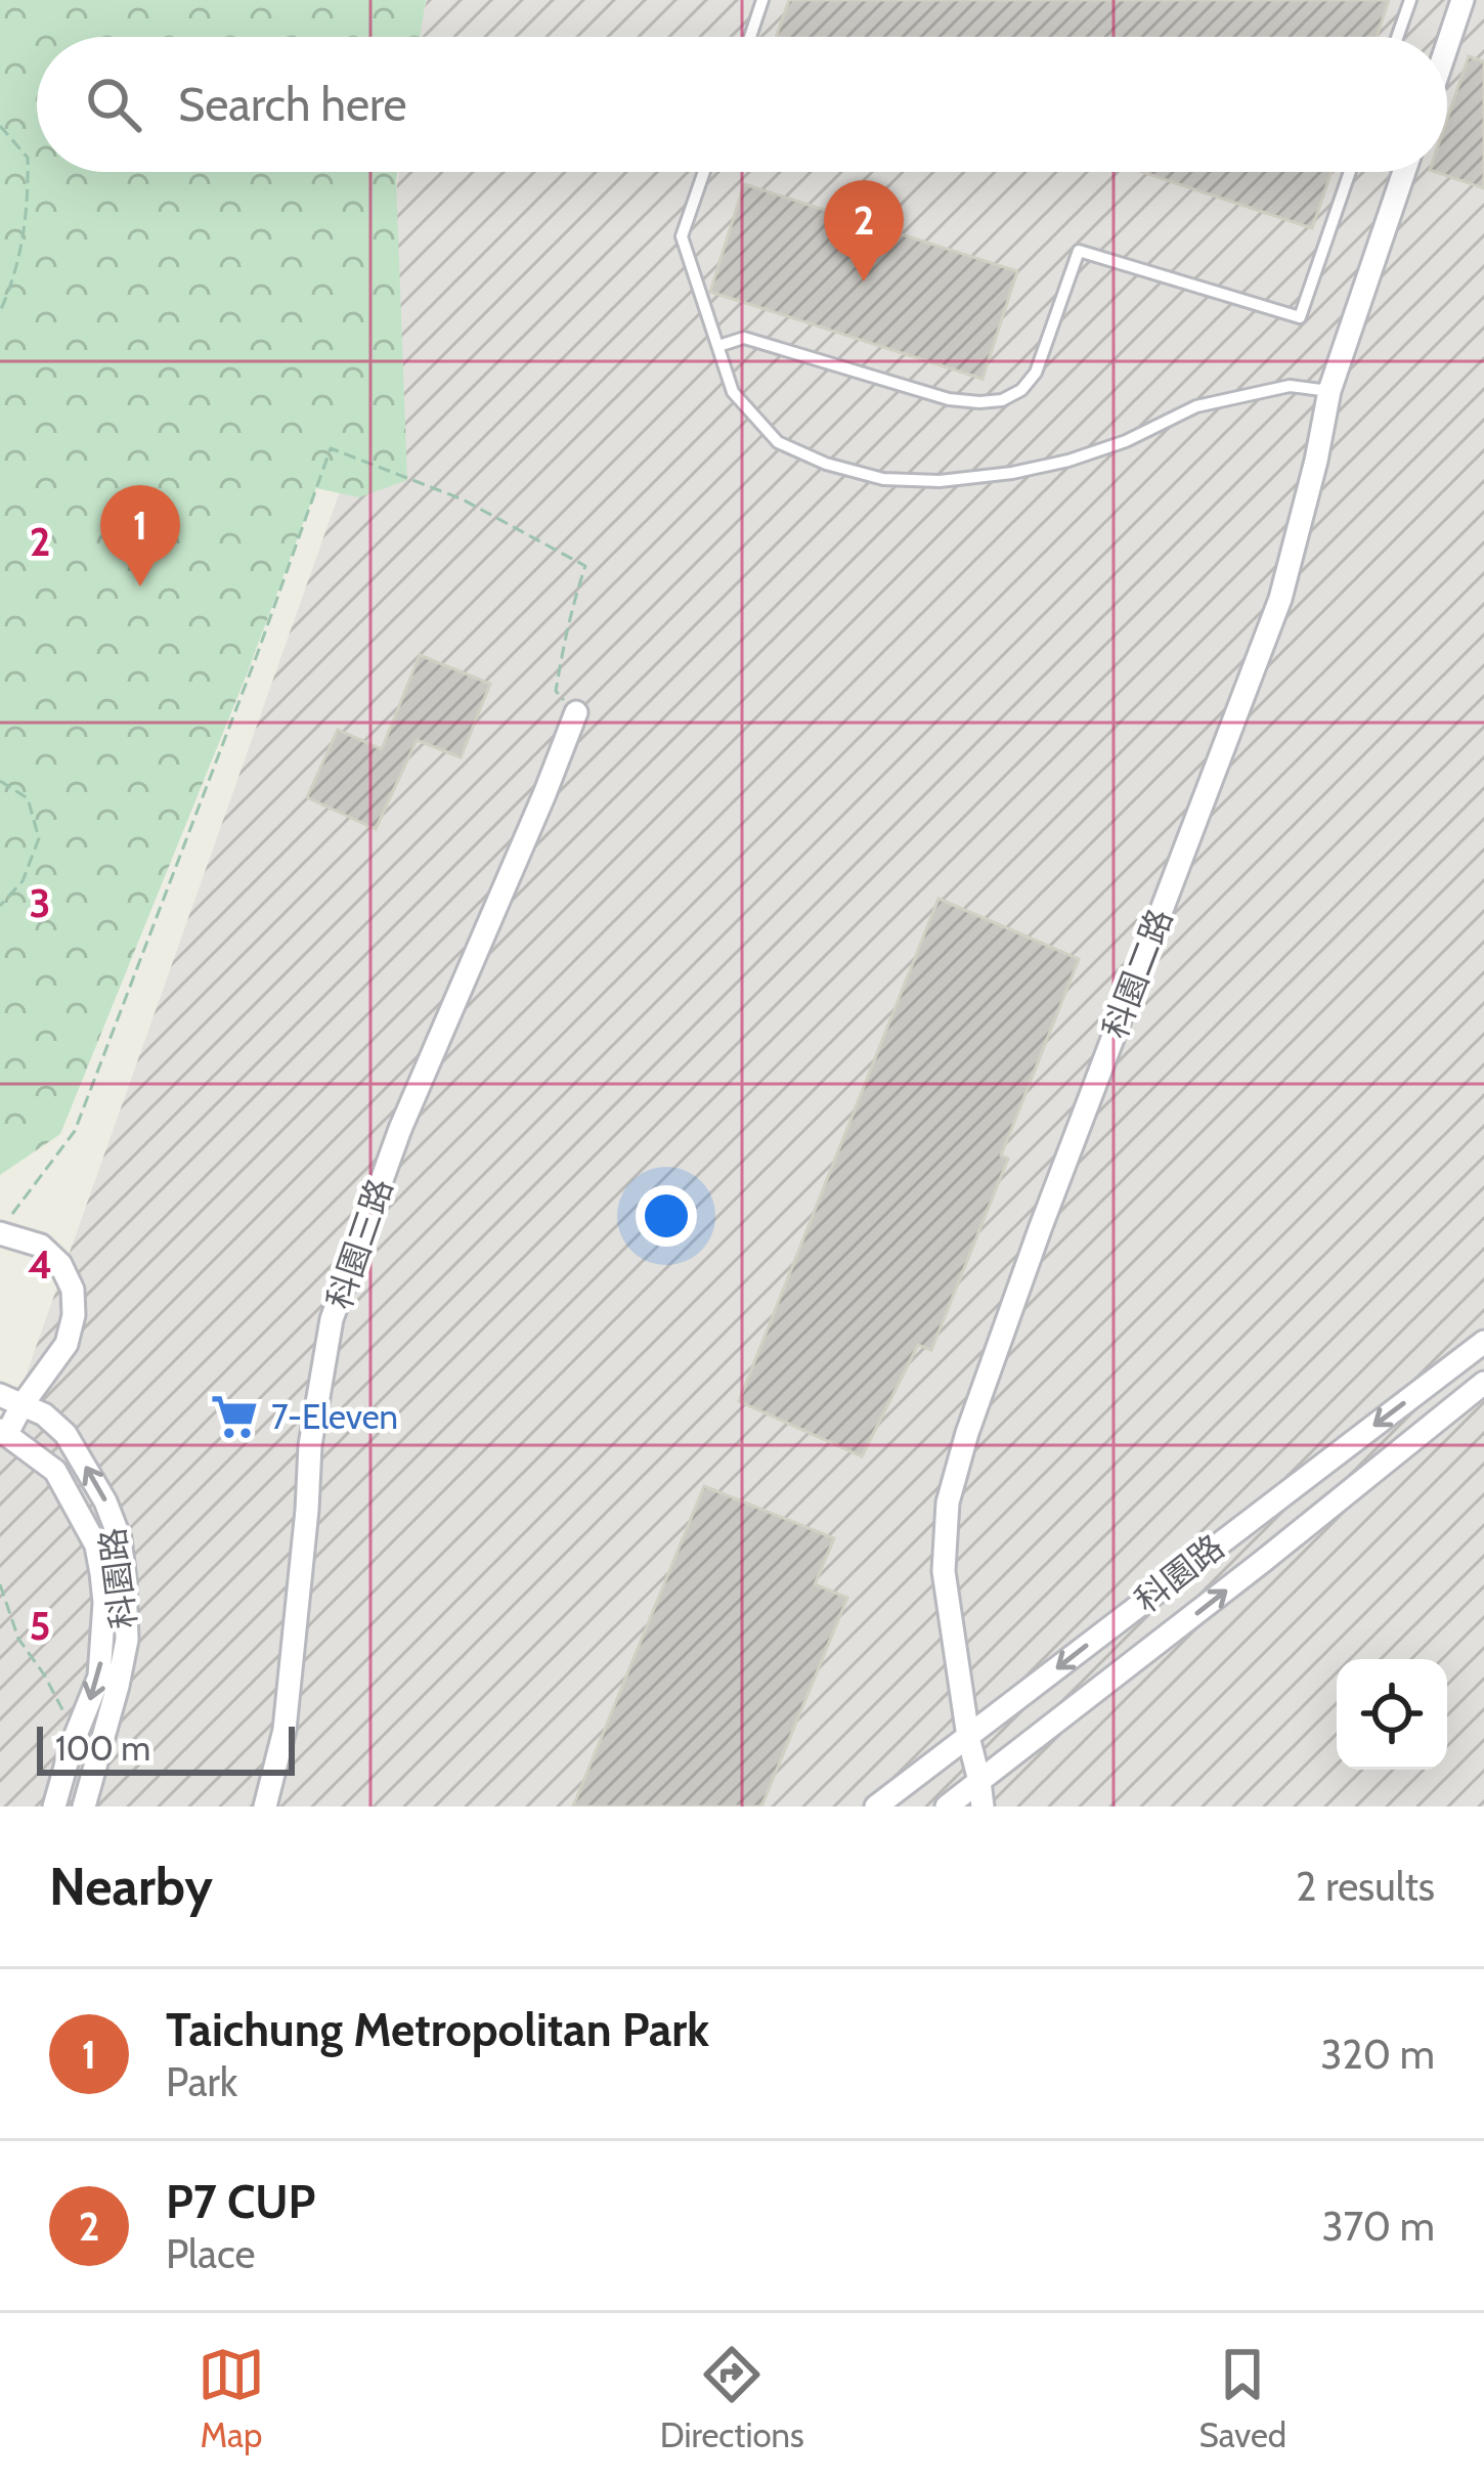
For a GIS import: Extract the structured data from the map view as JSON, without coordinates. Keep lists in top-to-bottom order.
{
  "streets": {
    "street": ["科園二路", "科園三路", "科園路"]
  },
  "crossings": [
    ["科園二路", "科園路"]
  ],
  "places": {
    "supermarket": ["7-Eleven"]
  },
  "scale_bar": "100 m",
  "page": {
    "search": "Search here",
    "pins": ["2", "1"],
    "scale": "100 m",
    "heading": ["Nearby", "2 results"],
    "list": [
      {
        "mark": "1",
        "name": "Taichung Metropolitan Park",
        "note": "Park",
        "value": "320 m"
      },
      {
        "mark": "2",
        "name": "P7 CUP",
        "note": "Place",
        "value": "370 m"
      }
    ],
    "nav": ["Map", "Directions", "Saved"]
  },
  "grid": {
    "rows": [
      "2",
      "3",
      "4",
      "5"
    ]
  }
}
